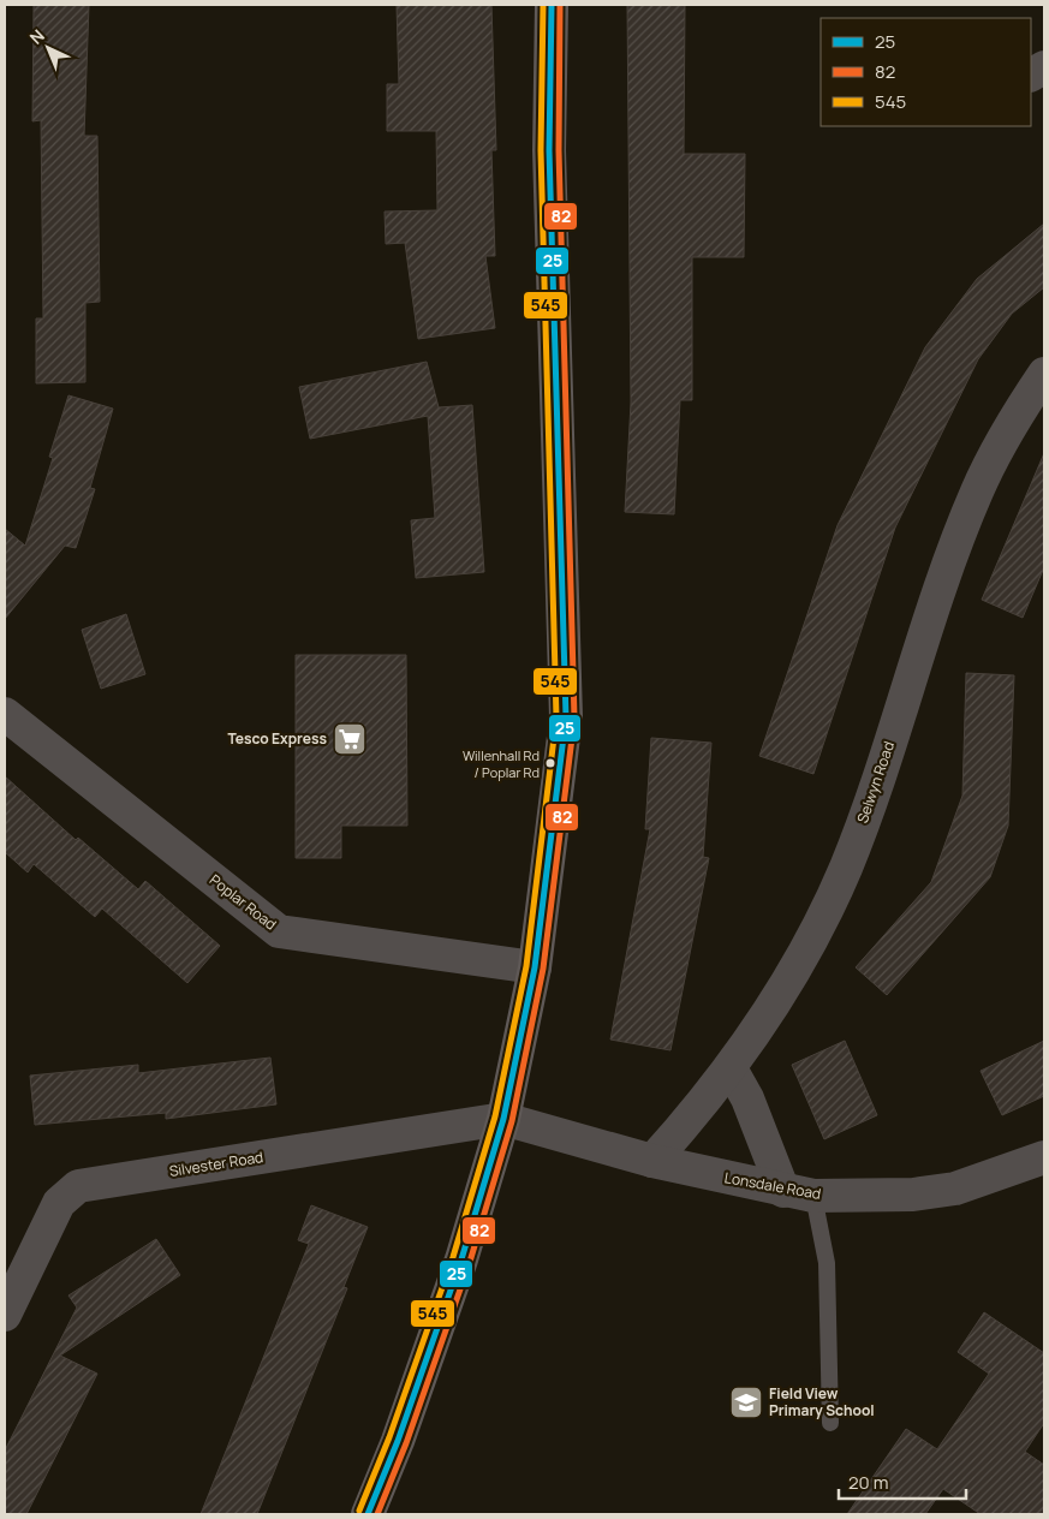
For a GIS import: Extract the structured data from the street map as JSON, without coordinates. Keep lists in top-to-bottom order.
{
  "streets": {
    "street": [
      "Selwyn Road",
      "Poplar Road",
      "Silvester Road",
      "Lonsdale Road"
    ]
  },
  "crossings": [
    ["Selwyn Road", "Lonsdale Road"],
    ["Silvester Road", "Lonsdale Road"]
  ],
  "places": {
    "supermarket": ["Tesco Express"],
    "other": ["Willenhall Rd / Poplar Rd"],
    "school or university": ["Field View Primary School"]
  },
  "lines": ["transit line 25", "transit line 82", "transit line 545"],
  "legend": ["25", "82", "545"],
  "scale_bar": "20 m",
  "north": "top left"
}
